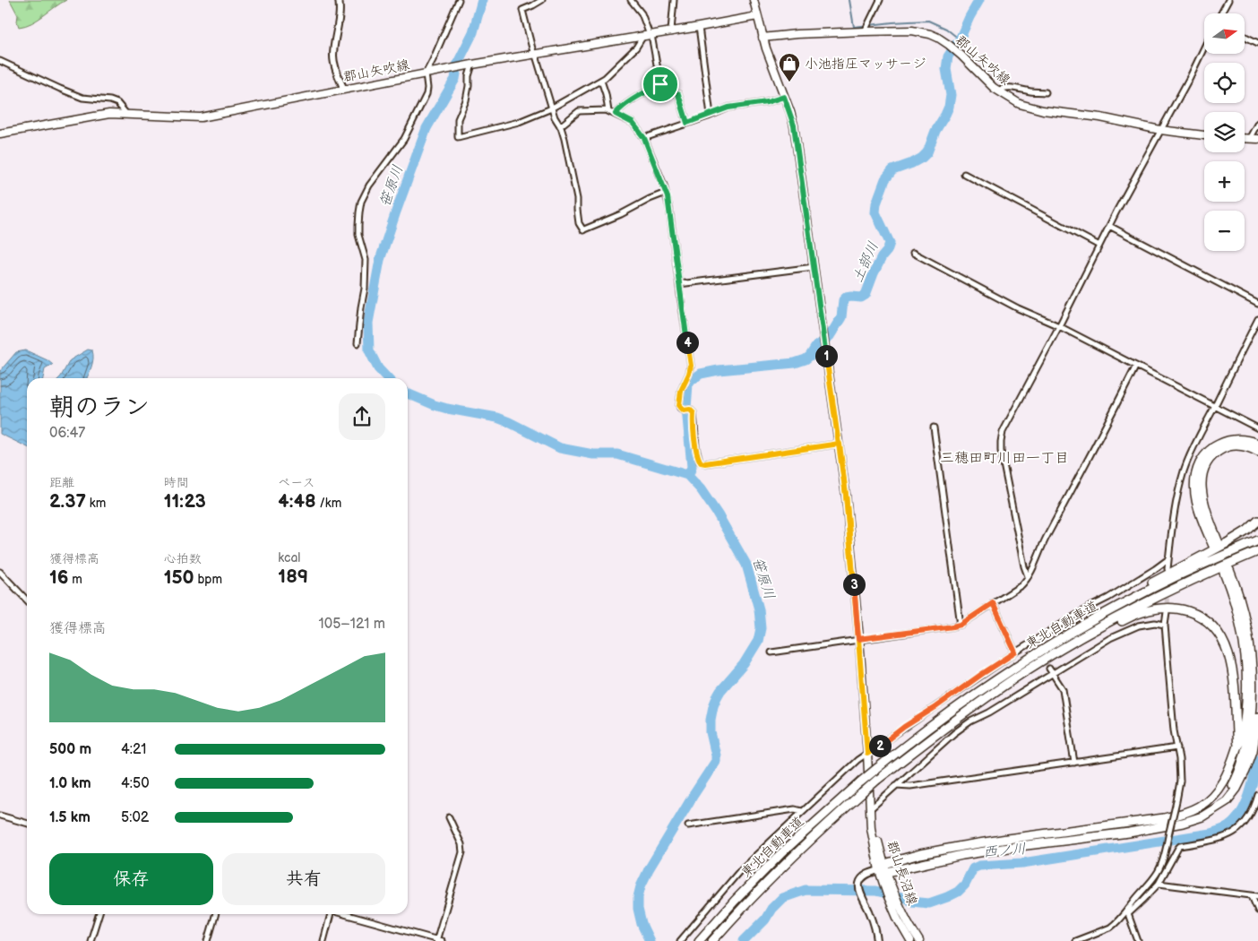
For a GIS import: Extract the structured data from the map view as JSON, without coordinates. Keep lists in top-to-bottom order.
{
  "streets": {
    "highway": ["東北自動車道"],
    "main road": ["郡山矢吹線", "郡山長沼線"]
  },
  "crossings": [
    ["郡山矢吹線", "郡山長沼線"]
  ],
  "districts": ["三穂田町川田一丁目"],
  "water": ["笹原川", "土部川", "西ノ川"],
  "places": {
    "shop": ["小池指圧マッサージ"]
  },
  "north": "right",
  "page": {
    "map_buttons": ["+", "−"],
    "pins": [
      "4",
      "1",
      "3",
      "2"
    ],
    "heading": ["朝のラン", "06:47"],
    "stats": [
      ["距離", "2.37 km"],
      ["時間", "11:23"],
      ["ペース", "4:48 /km"],
      ["獲得標高", "16 m"],
      ["心拍数", "150 bpm"],
      ["kcal", "189"]
    ],
    "chart": ["獲得標高", "105–121 m"],
    "list": [
      {
        "name": "500 m",
        "note": "4:21"
      },
      {
        "name": "1.0 km",
        "note": "4:50"
      },
      {
        "name": "1.5 km",
        "note": "5:02"
      }
    ],
    "buttons": ["保存", "共有"]
  }
}
